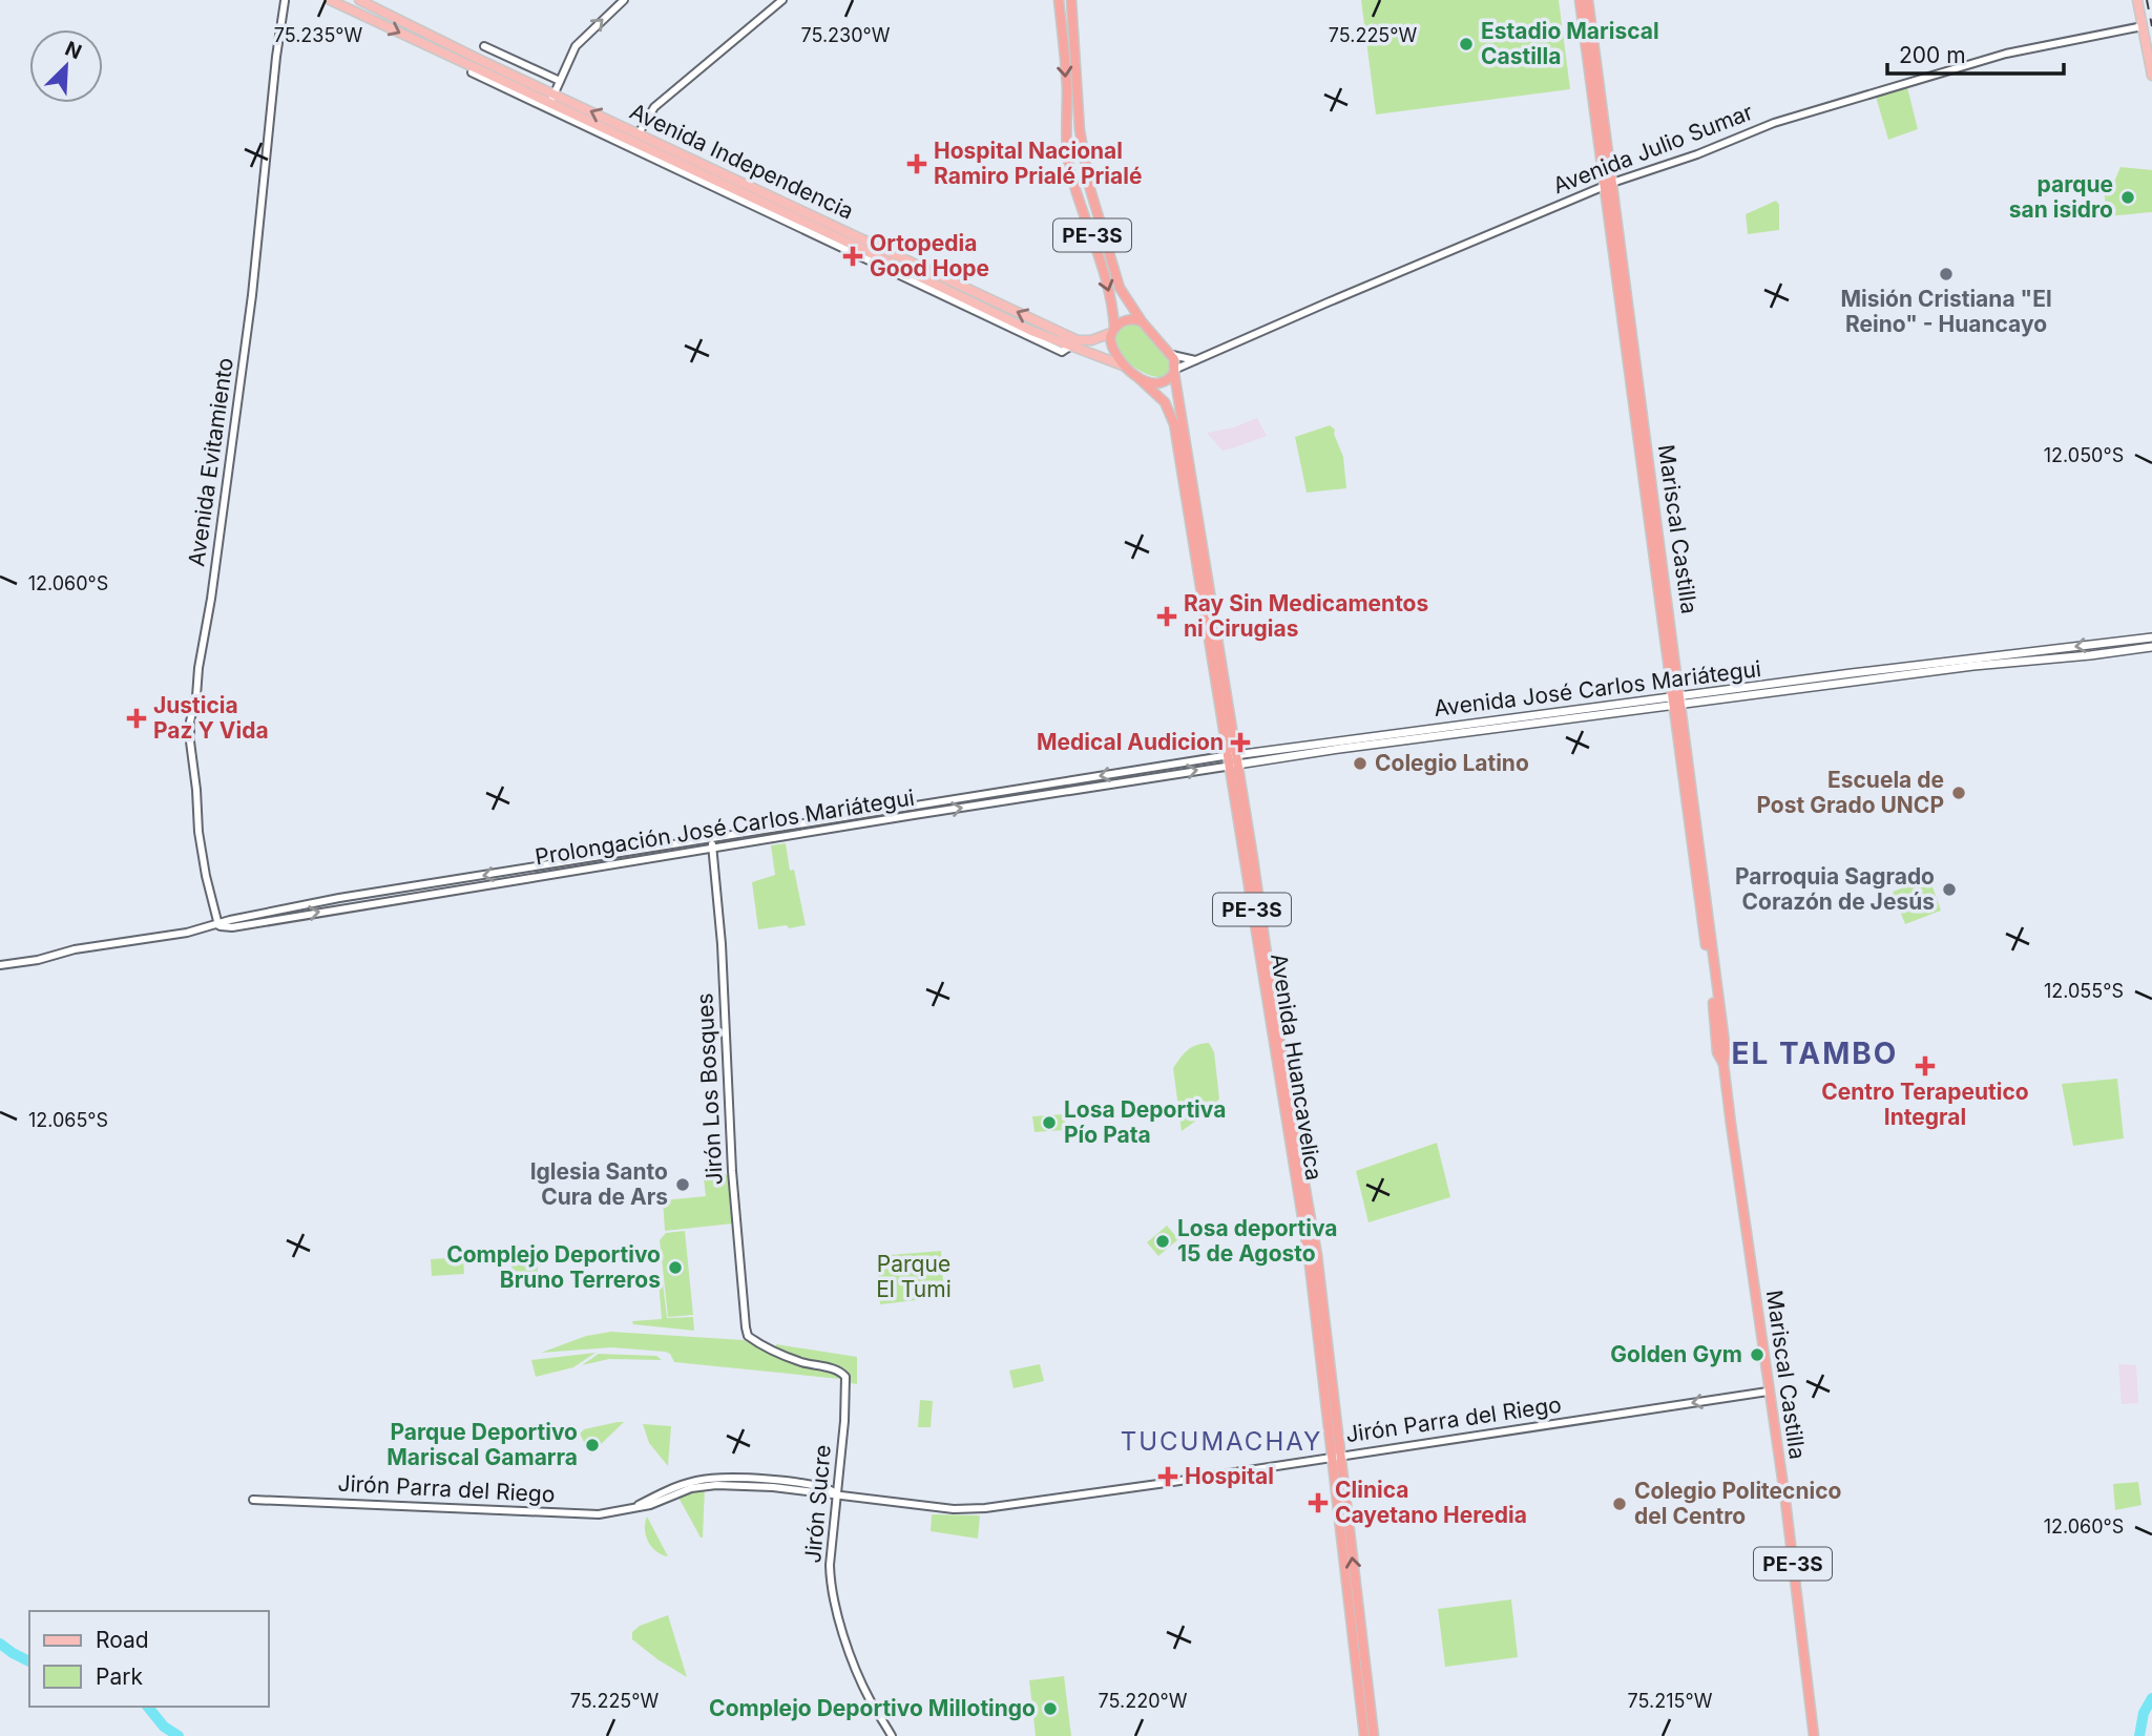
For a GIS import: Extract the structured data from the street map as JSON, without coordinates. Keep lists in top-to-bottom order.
{
  "streets": {
    "highway": ["PE-3S", "Mariscal Castilla", "Avenida Huancavelica"],
    "main road": ["Avenida Independencia", "Avenida José Carlos Mariátegui"],
    "street": [
      "Avenida Julio Sumar",
      "Avenida Evitamiento",
      "Prolongación José Carlos Mariátegui",
      "Jirón Los Bosques",
      "Jirón Parra del Riego",
      "Jirón Sucre"
    ]
  },
  "crossings": [
    ["Avenida Julio Sumar", "Avenida Independencia"],
    ["Avenida Julio Sumar", "PE-3S"],
    ["Avenida Julio Sumar", "Mariscal Castilla"],
    ["Avenida Julio Sumar", "Avenida Huancavelica"],
    ["Avenida Independencia", "PE-3S"],
    ["Avenida Independencia", "Avenida Huancavelica"],
    ["PE-3S", "Mariscal Castilla"],
    ["PE-3S", "Avenida Huancavelica"],
    ["Avenida Evitamiento", "Prolongación José Carlos Mariátegui"],
    ["Mariscal Castilla", "Avenida José Carlos Mariátegui"],
    ["Mariscal Castilla", "Jirón Parra del Riego"],
    ["Avenida José Carlos Mariátegui", "Prolongación José Carlos Mariátegui"],
    ["Avenida José Carlos Mariátegui", "Avenida Huancavelica"],
    ["Prolongación José Carlos Mariátegui", "Avenida Huancavelica"],
    ["Prolongación José Carlos Mariátegui", "Jirón Los Bosques"],
    ["Avenida Huancavelica", "Jirón Parra del Riego"],
    ["Jirón Los Bosques", "Jirón Sucre"],
    ["Jirón Parra del Riego", "Jirón Sucre"]
  ],
  "districts": ["EL TAMBO", "TUCUMACHAY"],
  "parks": ["Parque El Tumi"],
  "places": {
    "other": [
      "Estadio Mariscal Castilla",
      "parque san isidro",
      "Misión Cristiana \"El Reino\" - Huancayo",
      "Colegio Latino",
      "Escuela de Post Grado UNCP",
      "Parroquia Sagrado Corazón de Jesús",
      "Losa Deportiva Pío Pata",
      "Iglesia Santo Cura de Ars",
      "Losa deportiva 15 de Agosto",
      "Complejo Deportivo Bruno Terreros",
      "Golden Gym",
      "Parque Deportivo Mariscal Gamarra",
      "Colegio Politecnico del Centro",
      "Complejo Deportivo Millotingo"
    ],
    "health": [
      "Hospital Nacional Ramiro Prialé Prialé",
      "Ortopedia Good Hope",
      "Ray Sin Medicamentos ni Cirugias",
      "Justicia Paz Y Vida",
      "Medical Audicion",
      "Centro Terapeutico Integral",
      "Hospital",
      "Clinica Cayetano Heredia"
    ]
  },
  "legend": ["Road", "Park"],
  "scale_bar": "200 m",
  "north": "top right",
  "coordinates": [
    "75.230°W",
    "75.225°W",
    "75.235°W",
    "12.050°S",
    "12.060°S",
    "12.055°S",
    "12.065°S",
    "75.220°W",
    "75.215°W"
  ]
}
